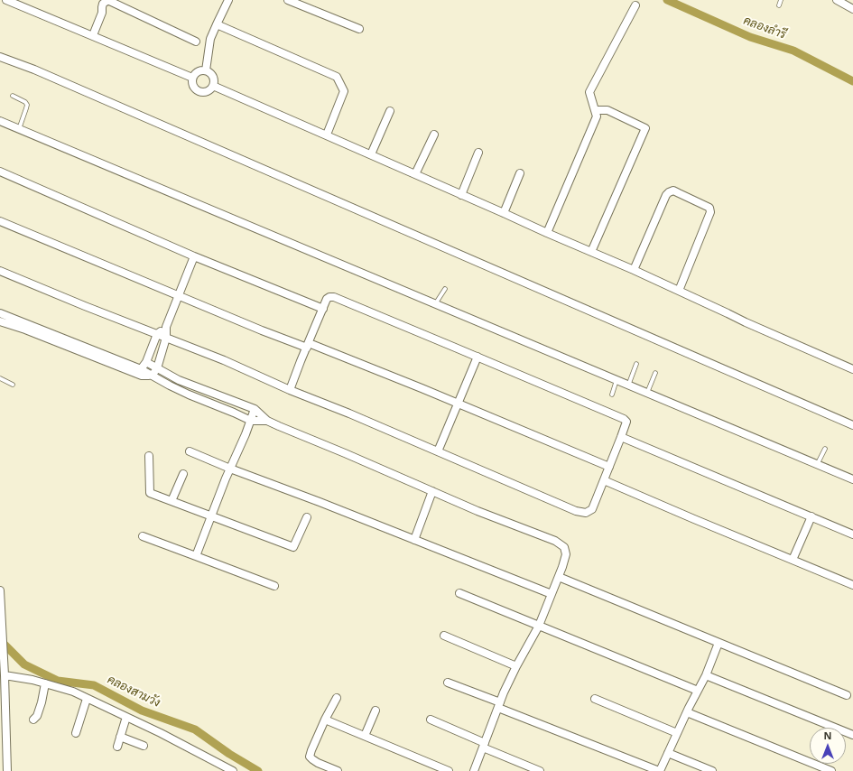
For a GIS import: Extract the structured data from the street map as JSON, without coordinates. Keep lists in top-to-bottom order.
{
  "water": ["คลองลำรี", "คลองสามวัง"],
  "north": "top"
}
